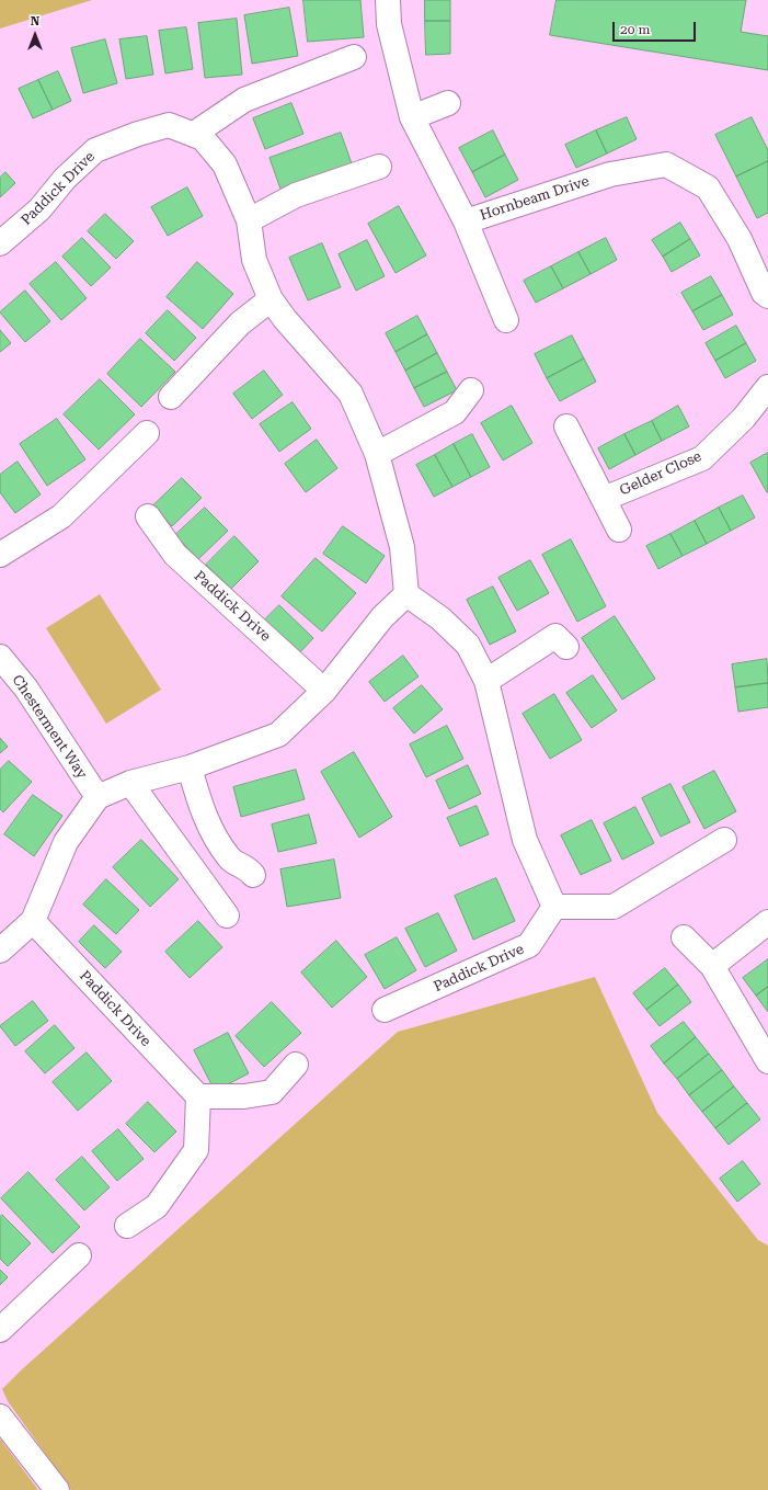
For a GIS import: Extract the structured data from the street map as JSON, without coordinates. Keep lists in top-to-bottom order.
{
  "streets": {
    "street": [
      "Paddick Drive",
      "Hornbeam Drive",
      "Gelder Close",
      "Chesterment Way"
    ]
  },
  "scale_bar": "20 m",
  "north": "top"
}
